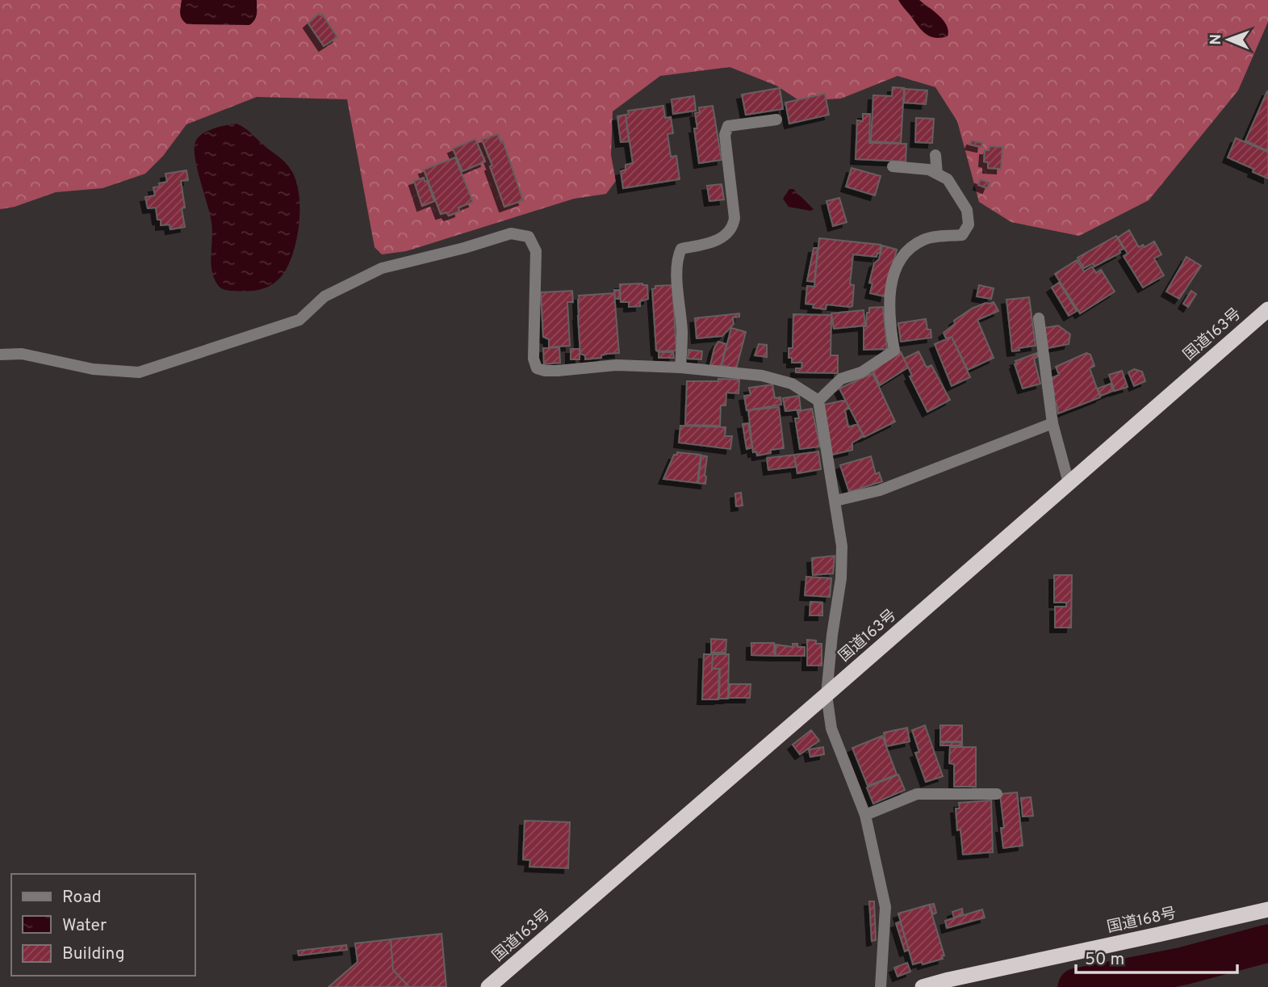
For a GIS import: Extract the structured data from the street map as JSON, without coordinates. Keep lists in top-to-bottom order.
{
  "streets": {
    "highway": ["国道163号", "国道168号"]
  },
  "legend": ["Road", "Water", "Building"],
  "scale_bar": "50 m",
  "north": "left"
}
